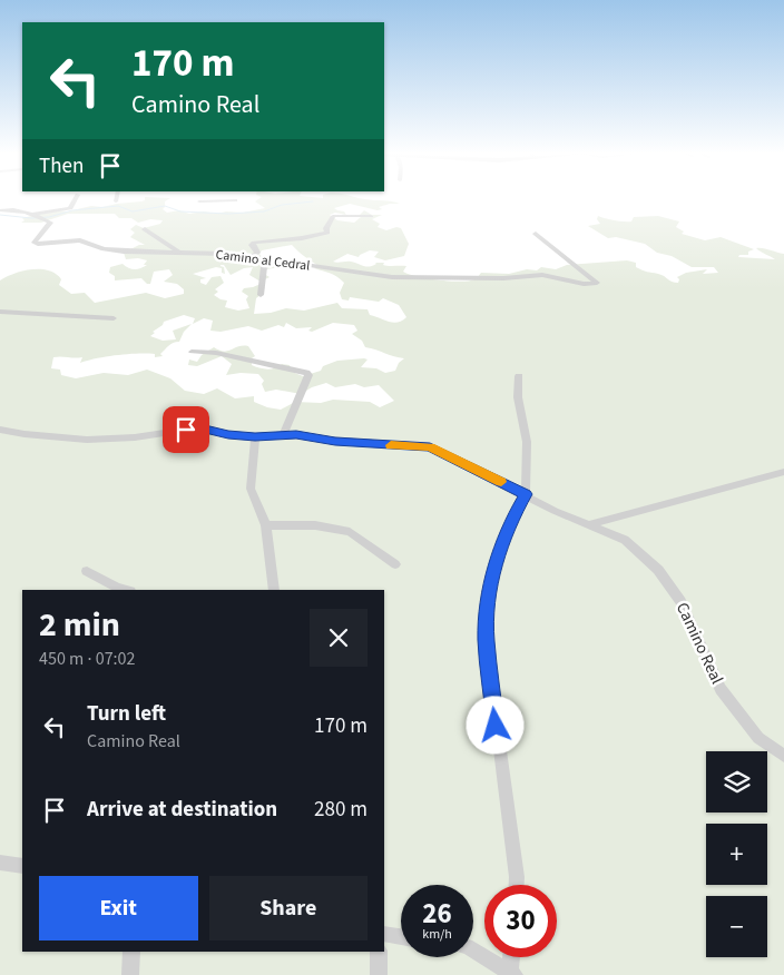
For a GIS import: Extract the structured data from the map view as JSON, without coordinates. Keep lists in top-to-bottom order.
{
  "streets": {
    "street": ["Camino al Cedral", "Camino Real"]
  },
  "page": {
    "turn": ["170 m", "Camino Real"],
    "then": "Then",
    "heading": ["2 min", "450 m · 07:02"],
    "list": [
      {
        "name": "Turn left",
        "note": "Camino Real",
        "value": "170 m"
      },
      {
        "name": "Arrive at destination",
        "value": "280 m"
      }
    ],
    "map_buttons": ["+", "−"],
    "buttons": ["Exit", "Share"],
    "speed": "26 km/h",
    "limit": "30"
  }
}
